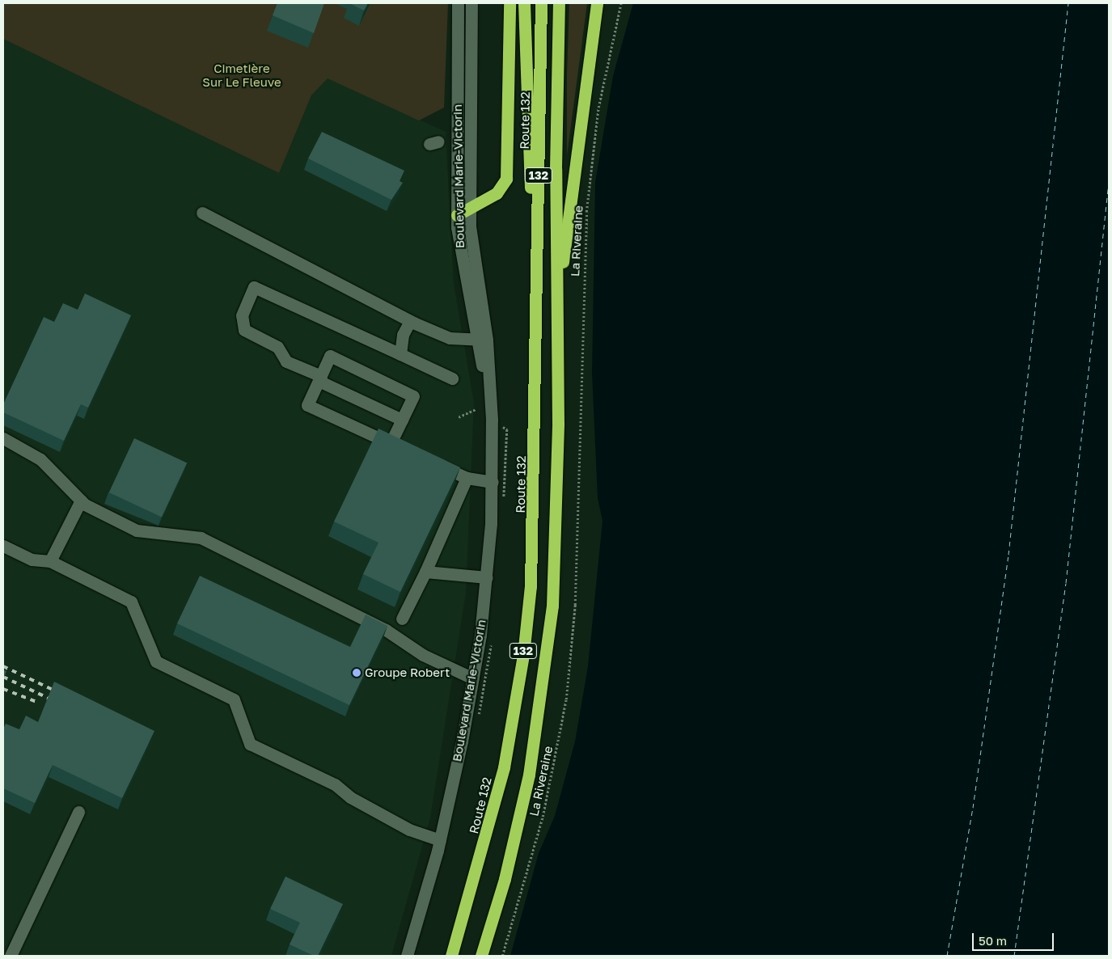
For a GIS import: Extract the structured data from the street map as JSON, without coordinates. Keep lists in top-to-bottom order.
{
  "streets": {
    "highway": ["Route 132", "132"],
    "street": ["Boulevard Marie-Victorin"],
    "path": ["La Riveraine"]
  },
  "parks": ["Cimetière Sur Le Fleuve"],
  "places": ["Groupe Robert"],
  "scale_bar": "50 m"
}
